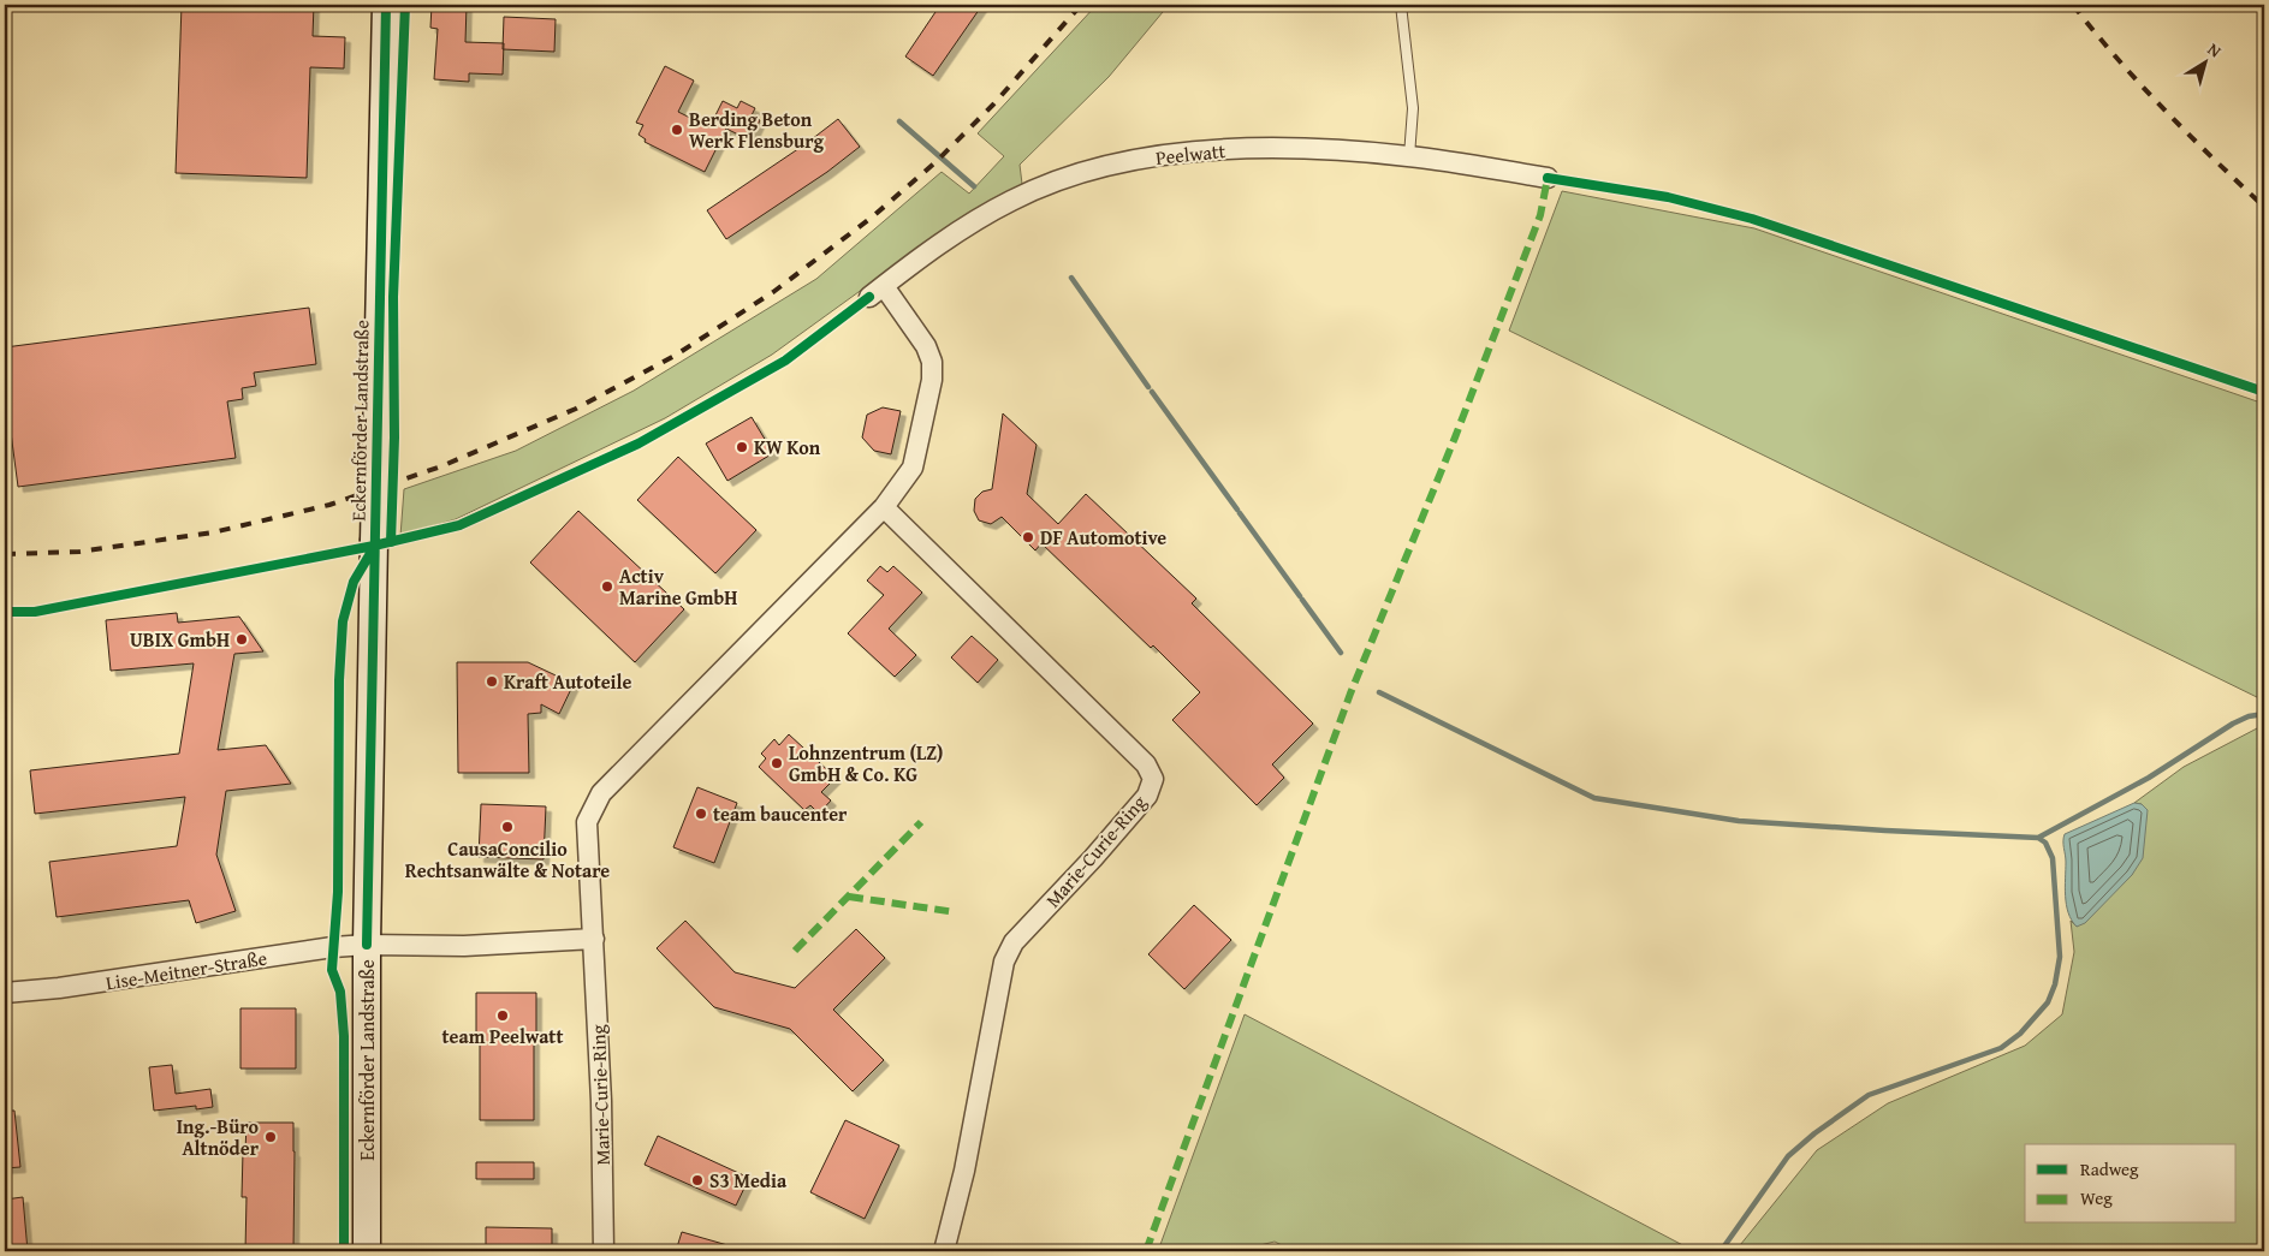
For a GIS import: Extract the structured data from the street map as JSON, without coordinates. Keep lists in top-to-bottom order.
{
  "streets": {
    "street": [
      "Peelwatt",
      "Eckernförder Landstraße",
      "Marie-Curie-Ring",
      "Lise-Meitner-Straße"
    ]
  },
  "crossings": [
    ["Peelwatt", "Marie-Curie-Ring"],
    ["Eckernförder Landstraße", "Lise-Meitner-Straße"]
  ],
  "places": [
    "Berding Beton Werk Flensburg",
    "KW Kon",
    "DF Automotive",
    "Activ Marine GmbH",
    "UBIX GmbH",
    "Kraft Autoteile",
    "Lohnzentrum (LZ) GmbH & Co. KG",
    "team baucenter",
    "CausaConcilio Rechtsanwälte & Notare",
    "team Peelwatt",
    "Ing.-Büro Altnöder",
    "S3 Media"
  ],
  "legend": ["Radweg", "Weg"],
  "north": "top right"
}
